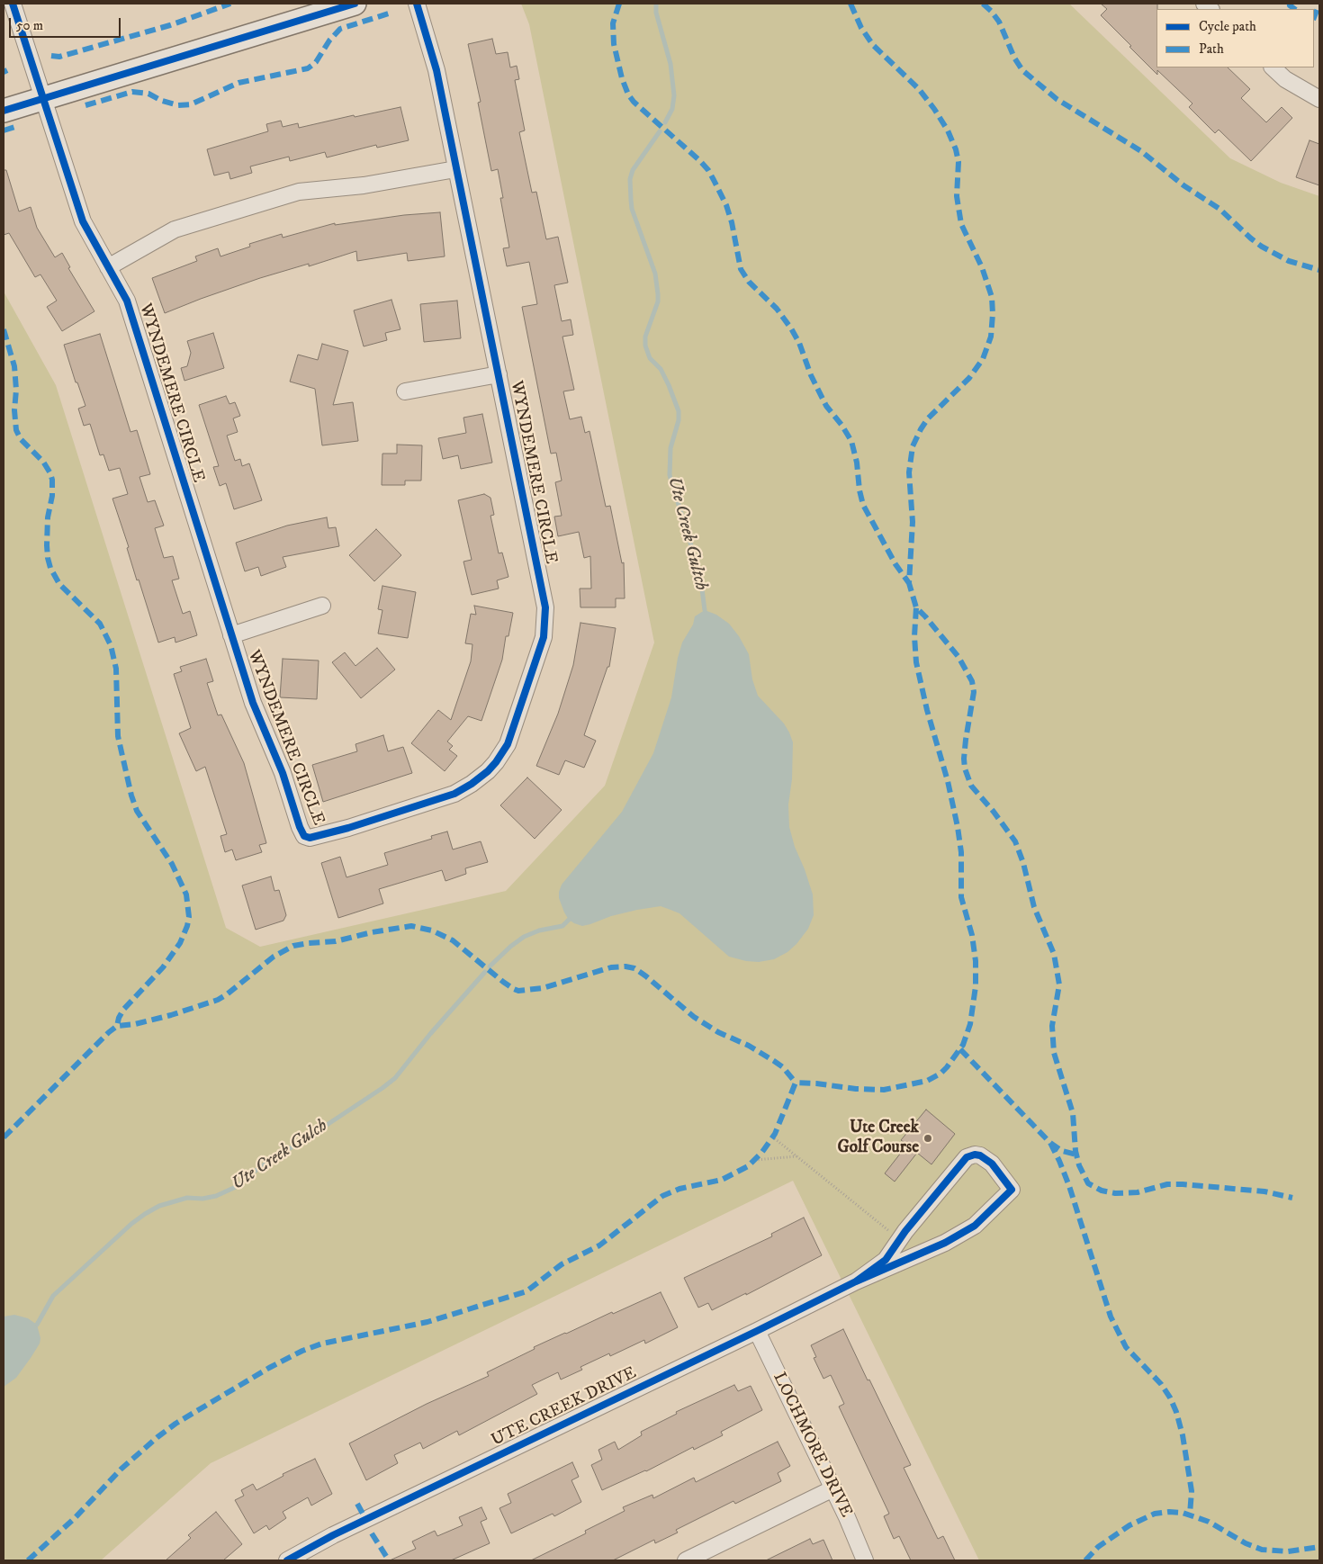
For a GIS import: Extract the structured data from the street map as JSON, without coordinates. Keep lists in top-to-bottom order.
{
  "streets": {
    "street": ["WYNDEMERE CIRCLE", "UTE CREEK DRIVE", "LOCHMORE DRIVE"]
  },
  "crossings": [
    ["UTE CREEK DRIVE", "LOCHMORE DRIVE"]
  ],
  "water": ["Ute Creek Gultch", "Ute Creek Gulch"],
  "places": ["Ute Creek Golf Course"],
  "legend": ["Cycle path", "Path"],
  "scale_bar": "50 m"
}
